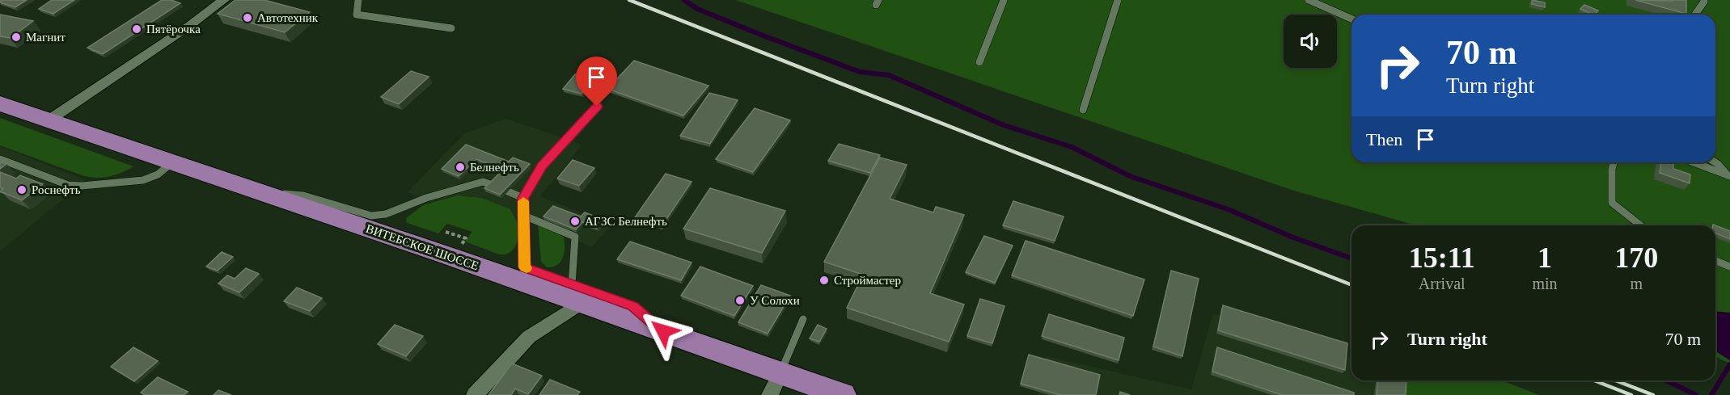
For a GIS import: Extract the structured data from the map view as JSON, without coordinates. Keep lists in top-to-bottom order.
{
  "streets": {
    "main road": ["ВИТЕБСКОЕ ШОССЕ"]
  },
  "places": [
    "Автотехник",
    "Пятёрочка",
    "Магнит",
    "Белнефть",
    "Роснефть",
    "АГЗС Белнефть",
    "Строймастер",
    "У Солохи"
  ],
  "page": {
    "turn": ["70 m", "Turn right"],
    "then": "Then",
    "eta": [
      "15:11",
      "Arrival",
      "1",
      "min",
      "170",
      "m"
    ],
    "list": [
      {
        "name": "Turn right",
        "value": "70 m"
      }
    ]
  }
}
